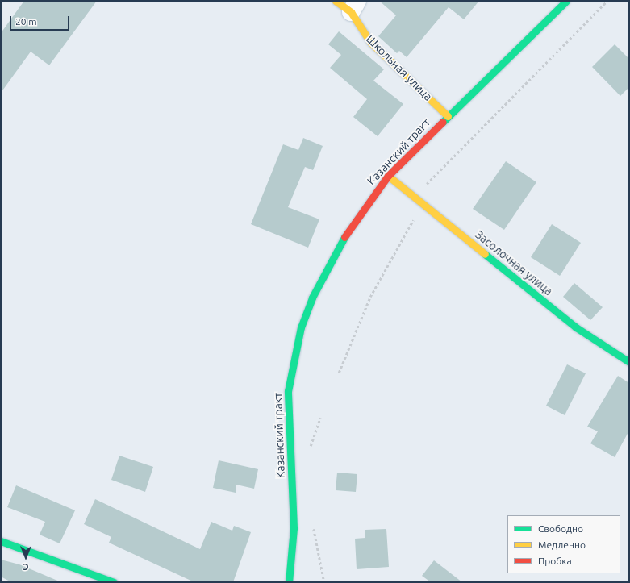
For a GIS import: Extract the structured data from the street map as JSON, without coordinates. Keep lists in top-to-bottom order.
{
  "streets": {
    "street": ["Школьная улица", "Казанский тракт", "Засолочная улица"]
  },
  "crossings": [
    ["Школьная улица", "Казанский тракт"],
    ["Казанский тракт", "Засолочная улица"]
  ],
  "legend": ["Свободно", "Медленно", "Пробка"],
  "scale_bar": "20 m",
  "north": "bottom"
}
